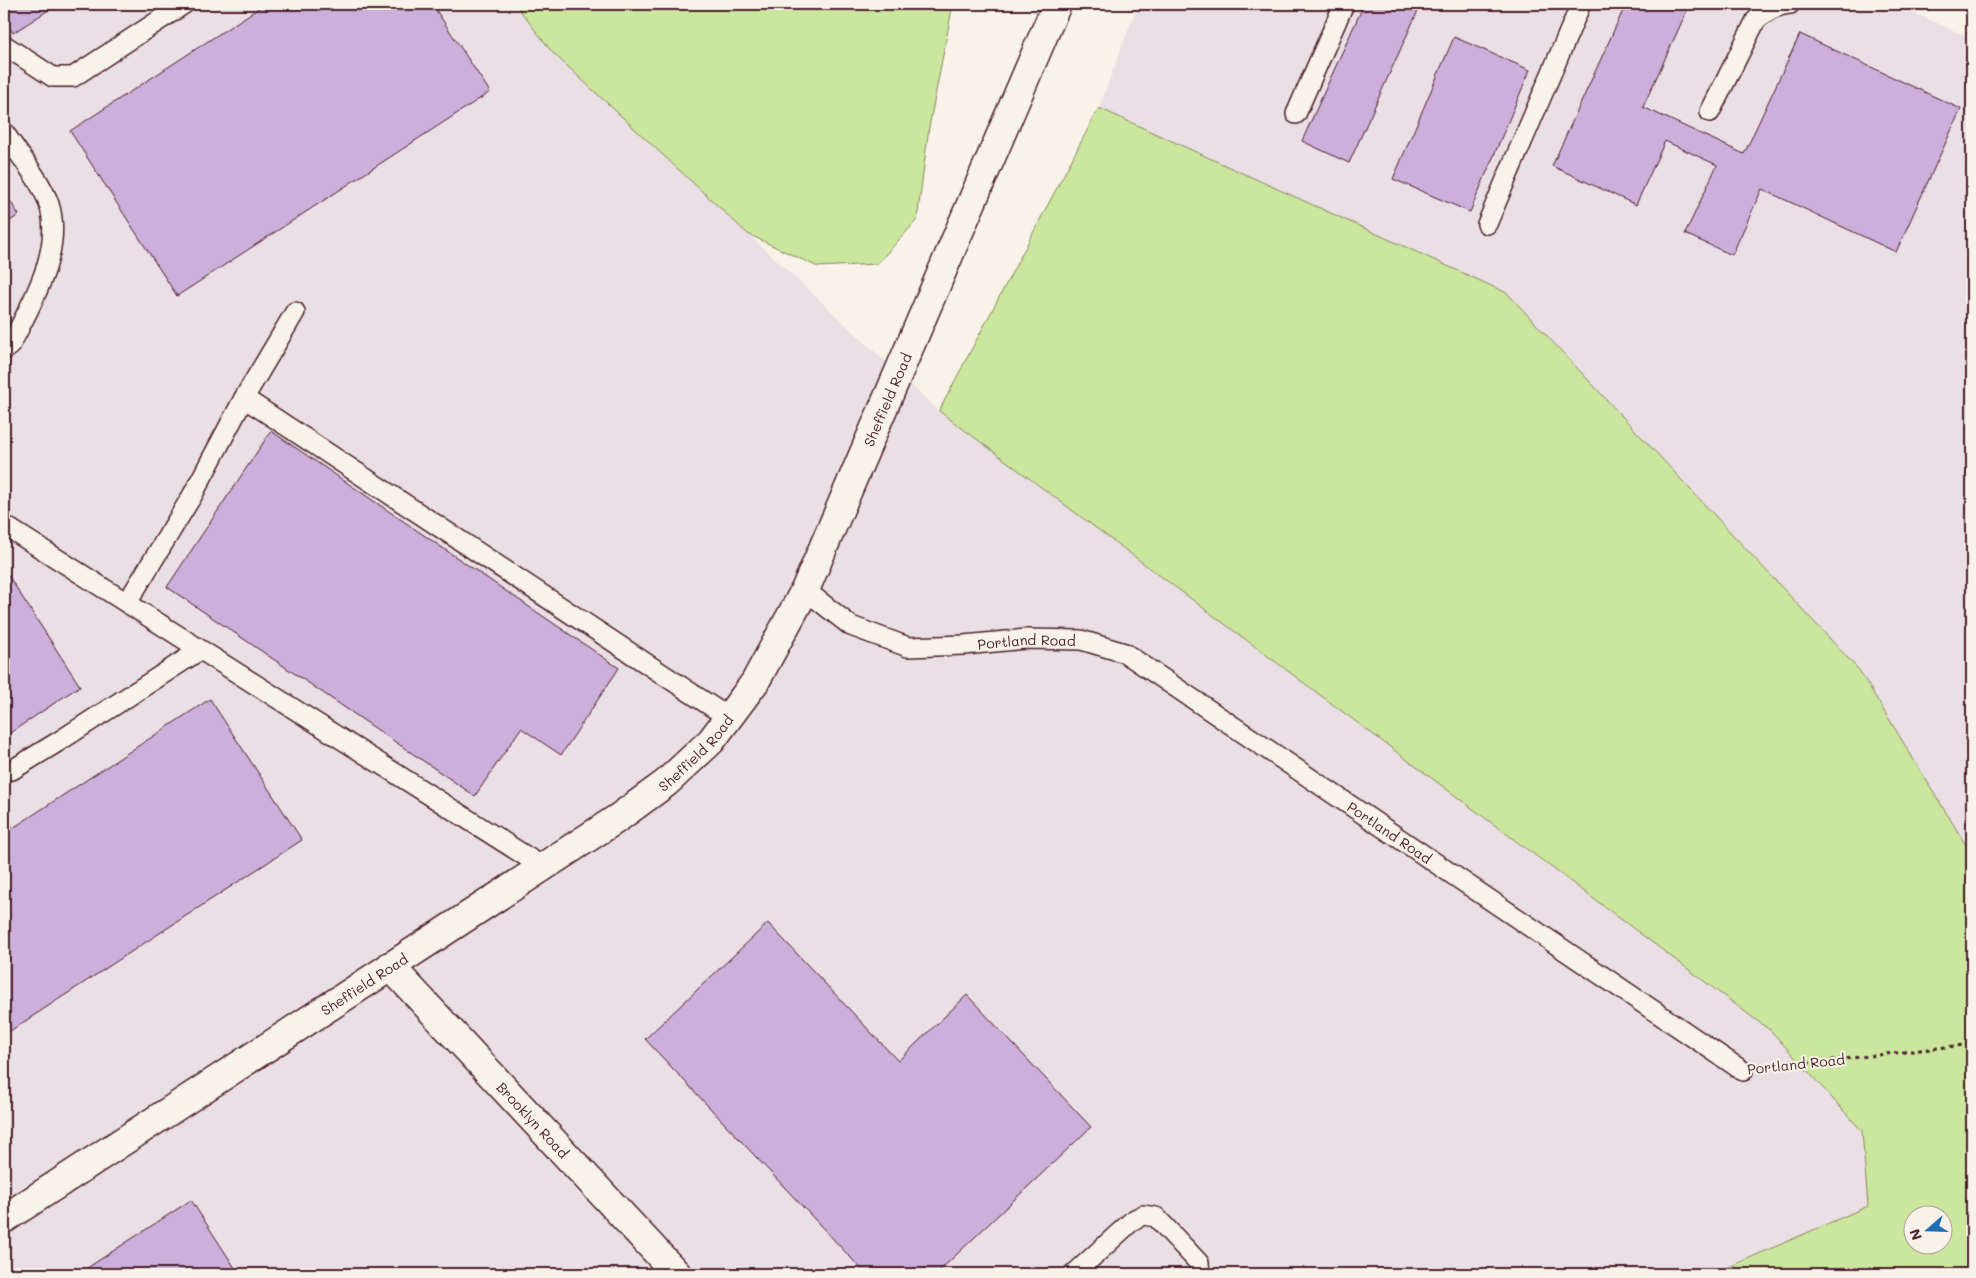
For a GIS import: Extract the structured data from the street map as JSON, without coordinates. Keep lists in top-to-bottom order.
{
  "streets": {
    "street": ["Sheffield Road", "Brooklyn Road"],
    "lane": ["Portland Road"]
  },
  "crossings": [
    ["Sheffield Road", "Portland Road"],
    ["Sheffield Road", "Brooklyn Road"]
  ],
  "north": "left"
}
